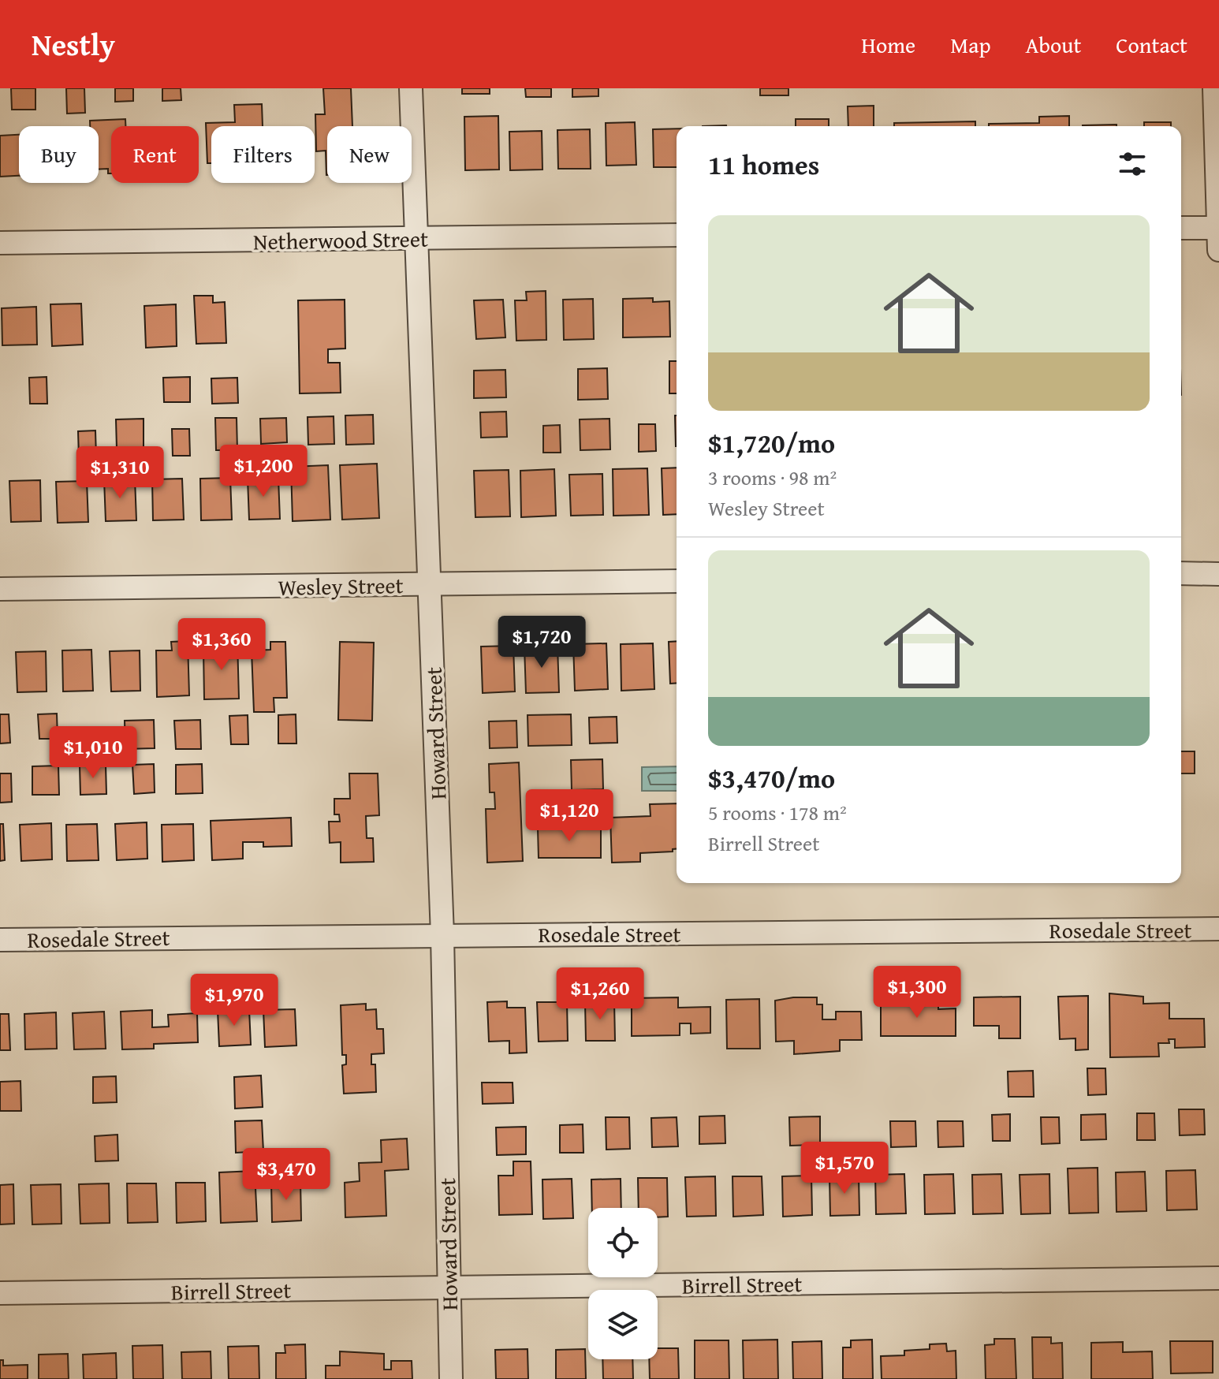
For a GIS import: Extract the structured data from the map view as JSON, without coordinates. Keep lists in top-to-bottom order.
{
  "streets": {
    "street": [
      "Netherwood Street",
      "Wesley Street",
      "Howard Street",
      "Rosedale Street",
      "Birrell Street"
    ]
  },
  "crossings": [
    ["Netherwood Street", "Howard Street"],
    ["Wesley Street", "Howard Street"],
    ["Howard Street", "Rosedale Street"],
    ["Howard Street", "Birrell Street"]
  ],
  "page": {
    "header": "Nestly",
    "nav": [
      "Home",
      "Map",
      "About",
      "Contact"
    ],
    "chip": [
      "Buy",
      "Rent",
      "Filters",
      "New"
    ],
    "heading": "11 homes",
    "list": [
      {
        "name": "$1,720/mo",
        "note": "3 rooms · 98 m² · Wesley Street"
      },
      {
        "name": "$3,470/mo",
        "note": "5 rooms · 178 m² · Birrell Street"
      }
    ],
    "price": [
      "$1,200",
      "$1,310",
      "$1,720",
      "$1,360",
      "$1,010",
      "$1,120",
      "$1,300",
      "$1,260",
      "$1,970",
      "$1,570",
      "$3,470"
    ]
  }
}
